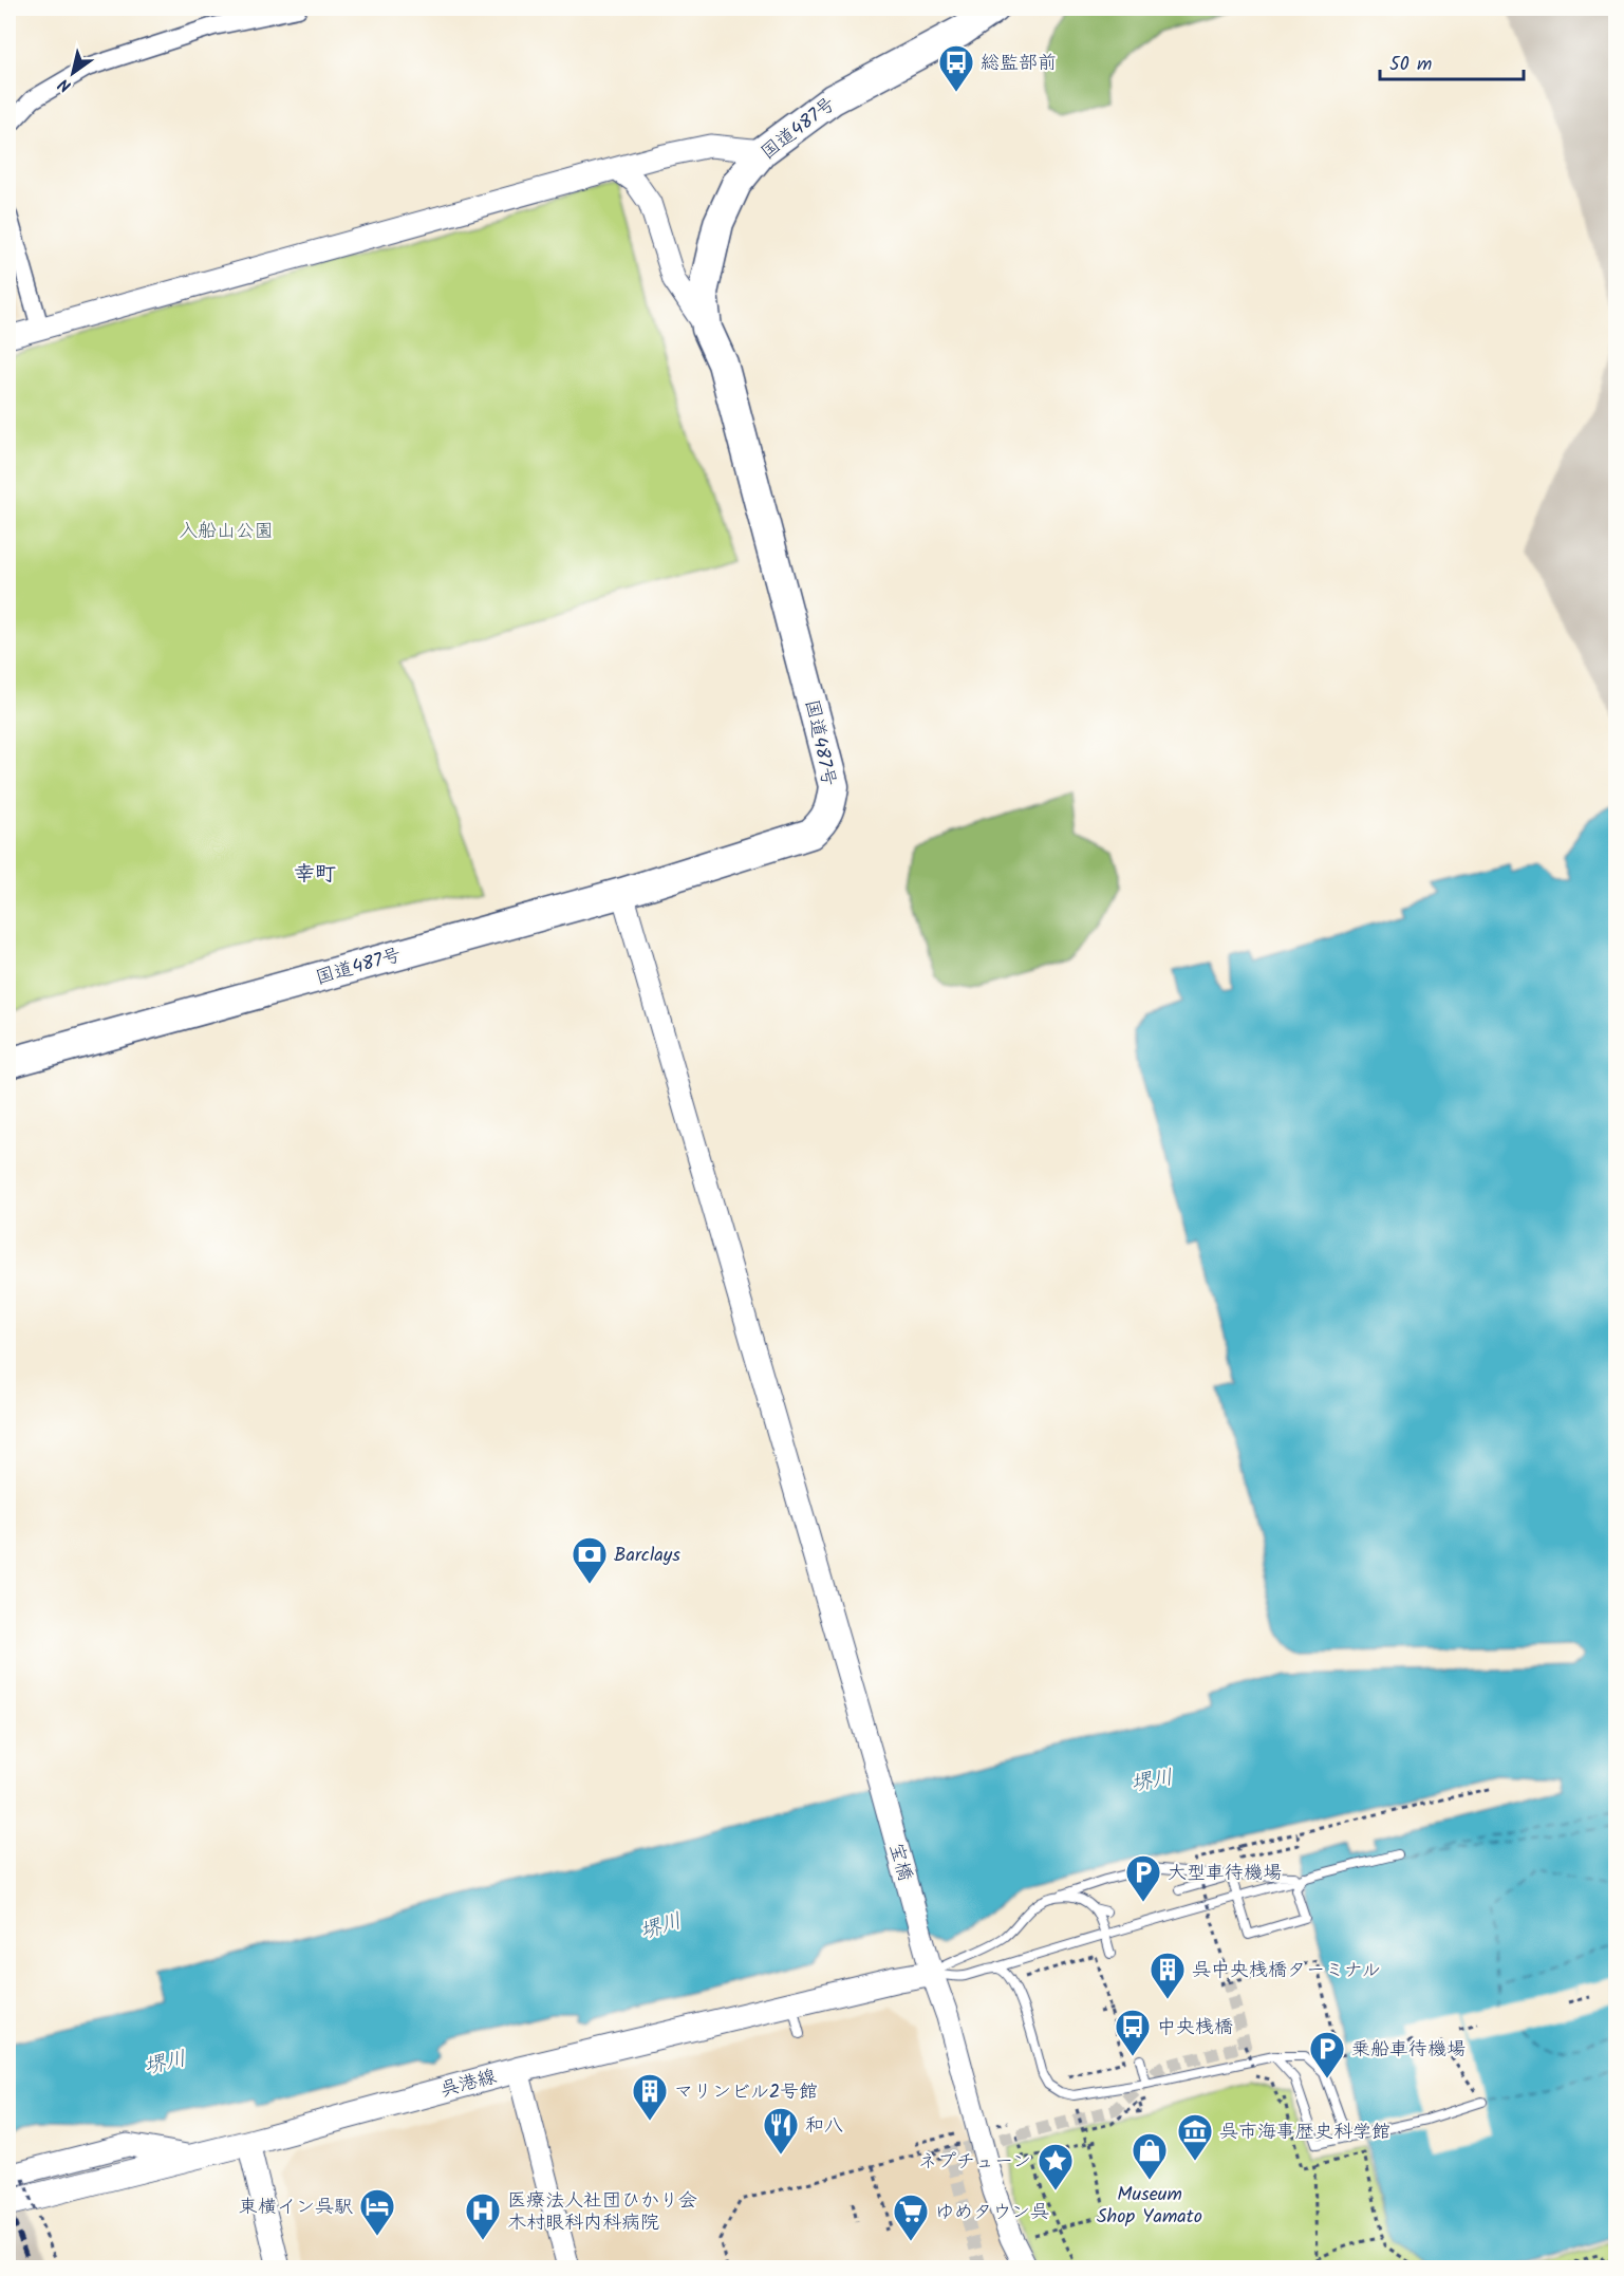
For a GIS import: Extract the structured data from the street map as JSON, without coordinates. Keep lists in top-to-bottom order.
{
  "streets": {
    "highway": ["国道487号"],
    "main road": ["呉港線"],
    "street": ["宝橋"]
  },
  "crossings": [
    ["国道487号", "宝橋"],
    ["宝橋", "呉港線"]
  ],
  "districts": ["幸町"],
  "water": ["堺川"],
  "parks": ["入船山公園"],
  "places": {
    "bus stop": ["総監部前", "中央桟橋"],
    "bank": ["Barclays"],
    "parking": ["大型車待機場", "乗船車待機場"],
    "building": ["呉中央桟橋ターミナル", "マリンビル2号館"],
    "restaurant": ["和八"],
    "museum": ["呉市海事歴史科学館"],
    "shop": ["Museum Shop Yamato"],
    "place": ["ネプチューン"],
    "hotel": ["東横イン呉駅"],
    "hospital": ["医療法人社団ひかり会 木村眼科内科病院"],
    "supermarket": ["ゆめタウン呉"]
  },
  "scale_bar": "50 m",
  "north": "bottom left"
}
